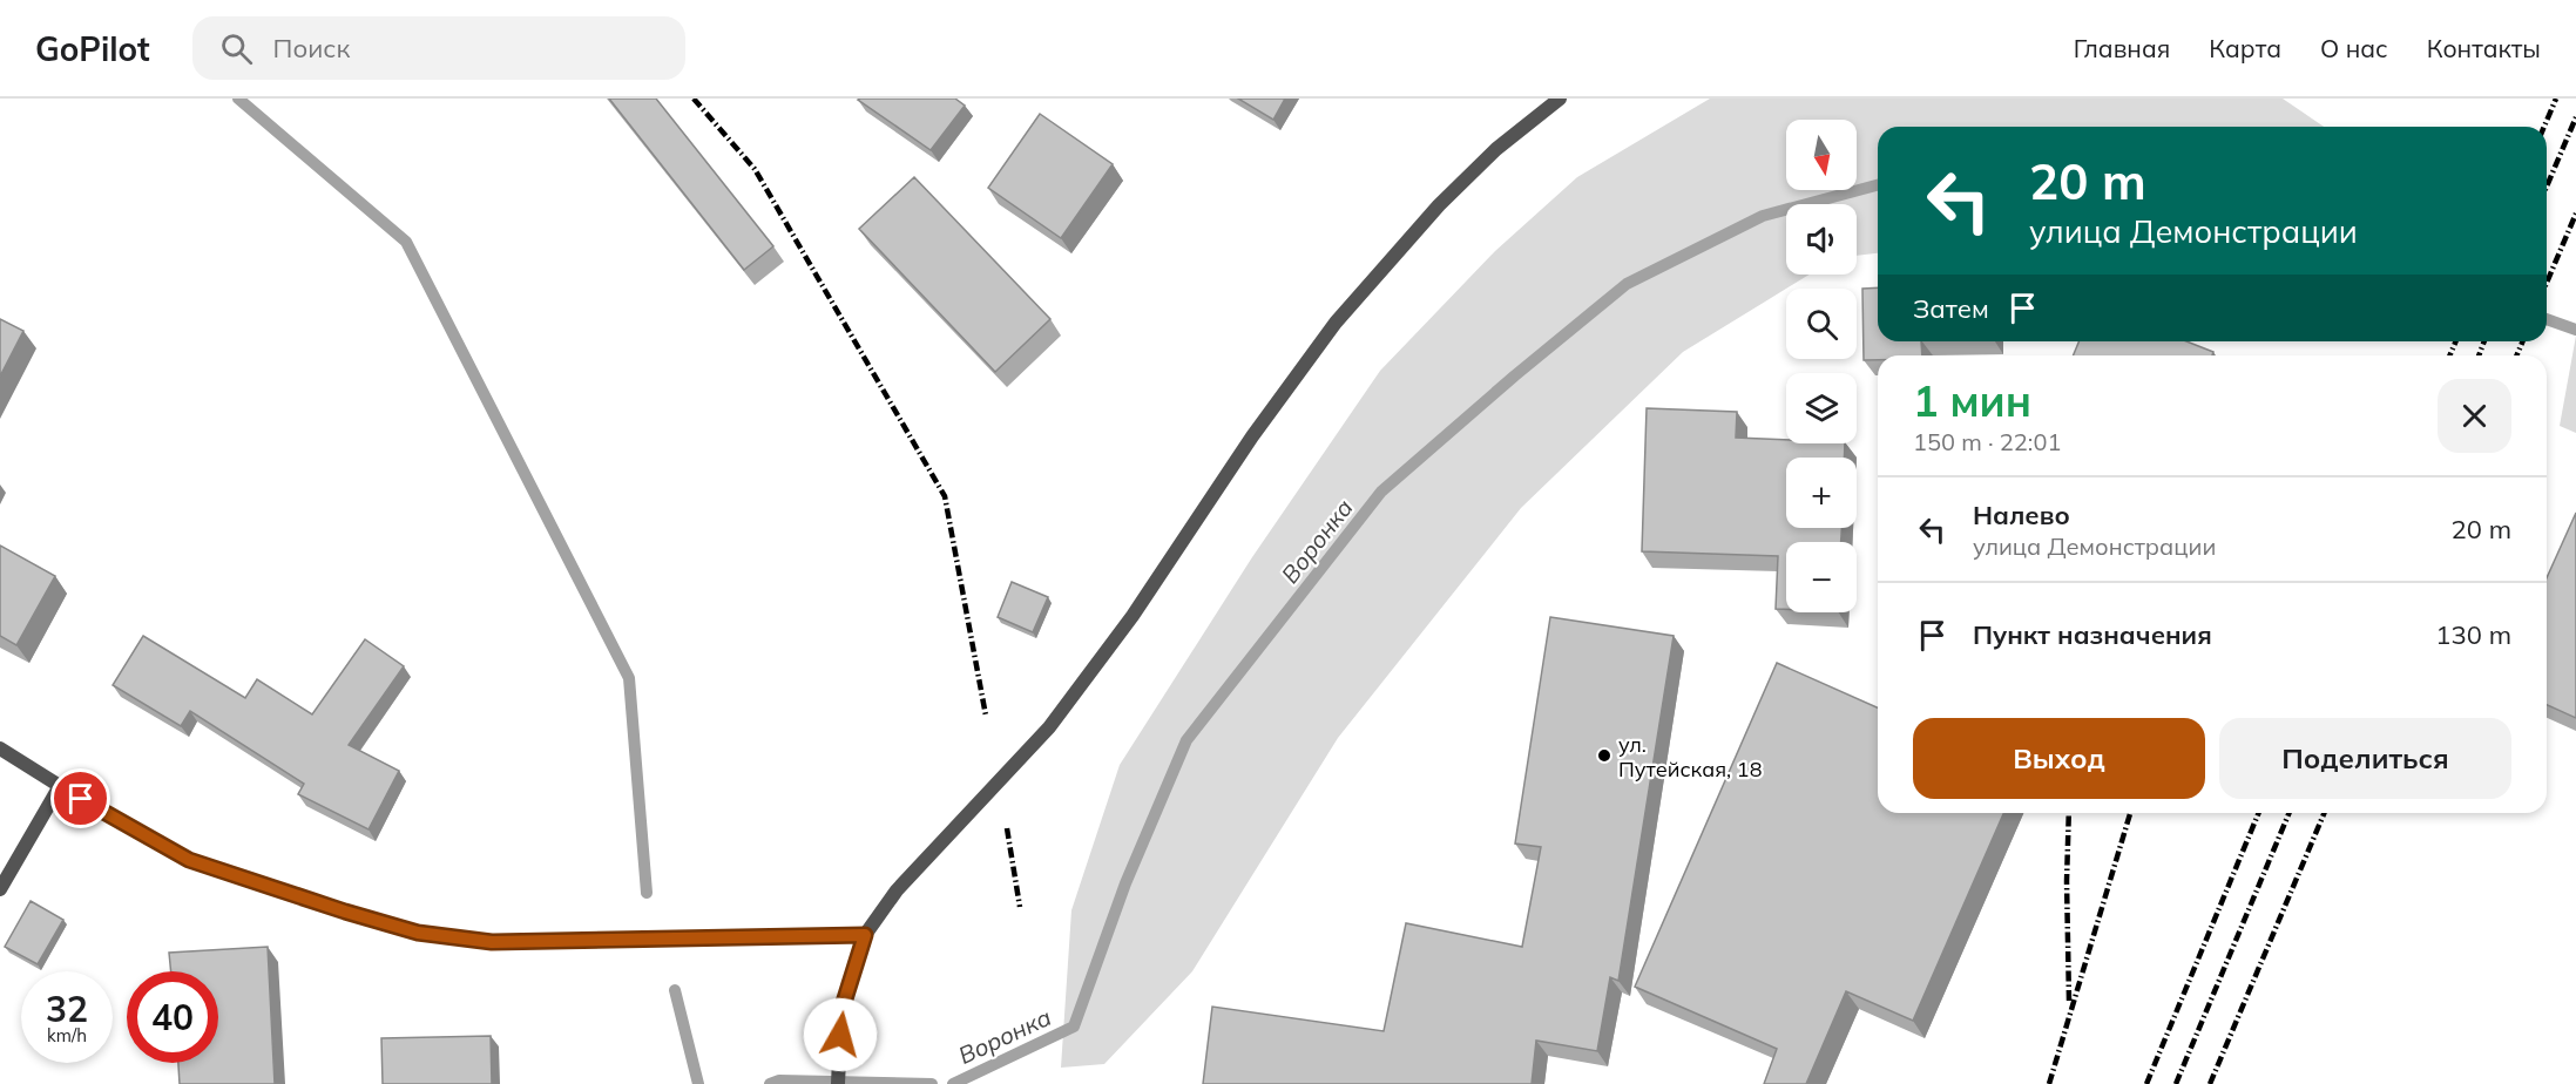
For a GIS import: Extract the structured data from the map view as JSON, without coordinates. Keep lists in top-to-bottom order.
{
  "water": ["Воронка"],
  "places": ["ул. Путейская, 18"],
  "north": "bottom",
  "page": {
    "header": "GoPilot",
    "search": "Поиск",
    "nav": [
      "Главная",
      "Карта",
      "О нас",
      "Контакты"
    ],
    "map_buttons": ["+", "−"],
    "turn": ["20 m", "улица Демонстрации"],
    "then": "Затем",
    "heading": ["1 мин", "150 m · 22:01"],
    "list": [
      {
        "name": "Налево",
        "note": "улица Демонстрации",
        "value": "20 m"
      },
      {
        "name": "Пункт назначения",
        "value": "130 m"
      }
    ],
    "buttons": ["Выход", "Поделиться"],
    "speed": "32 km/h",
    "limit": "40"
  }
}
